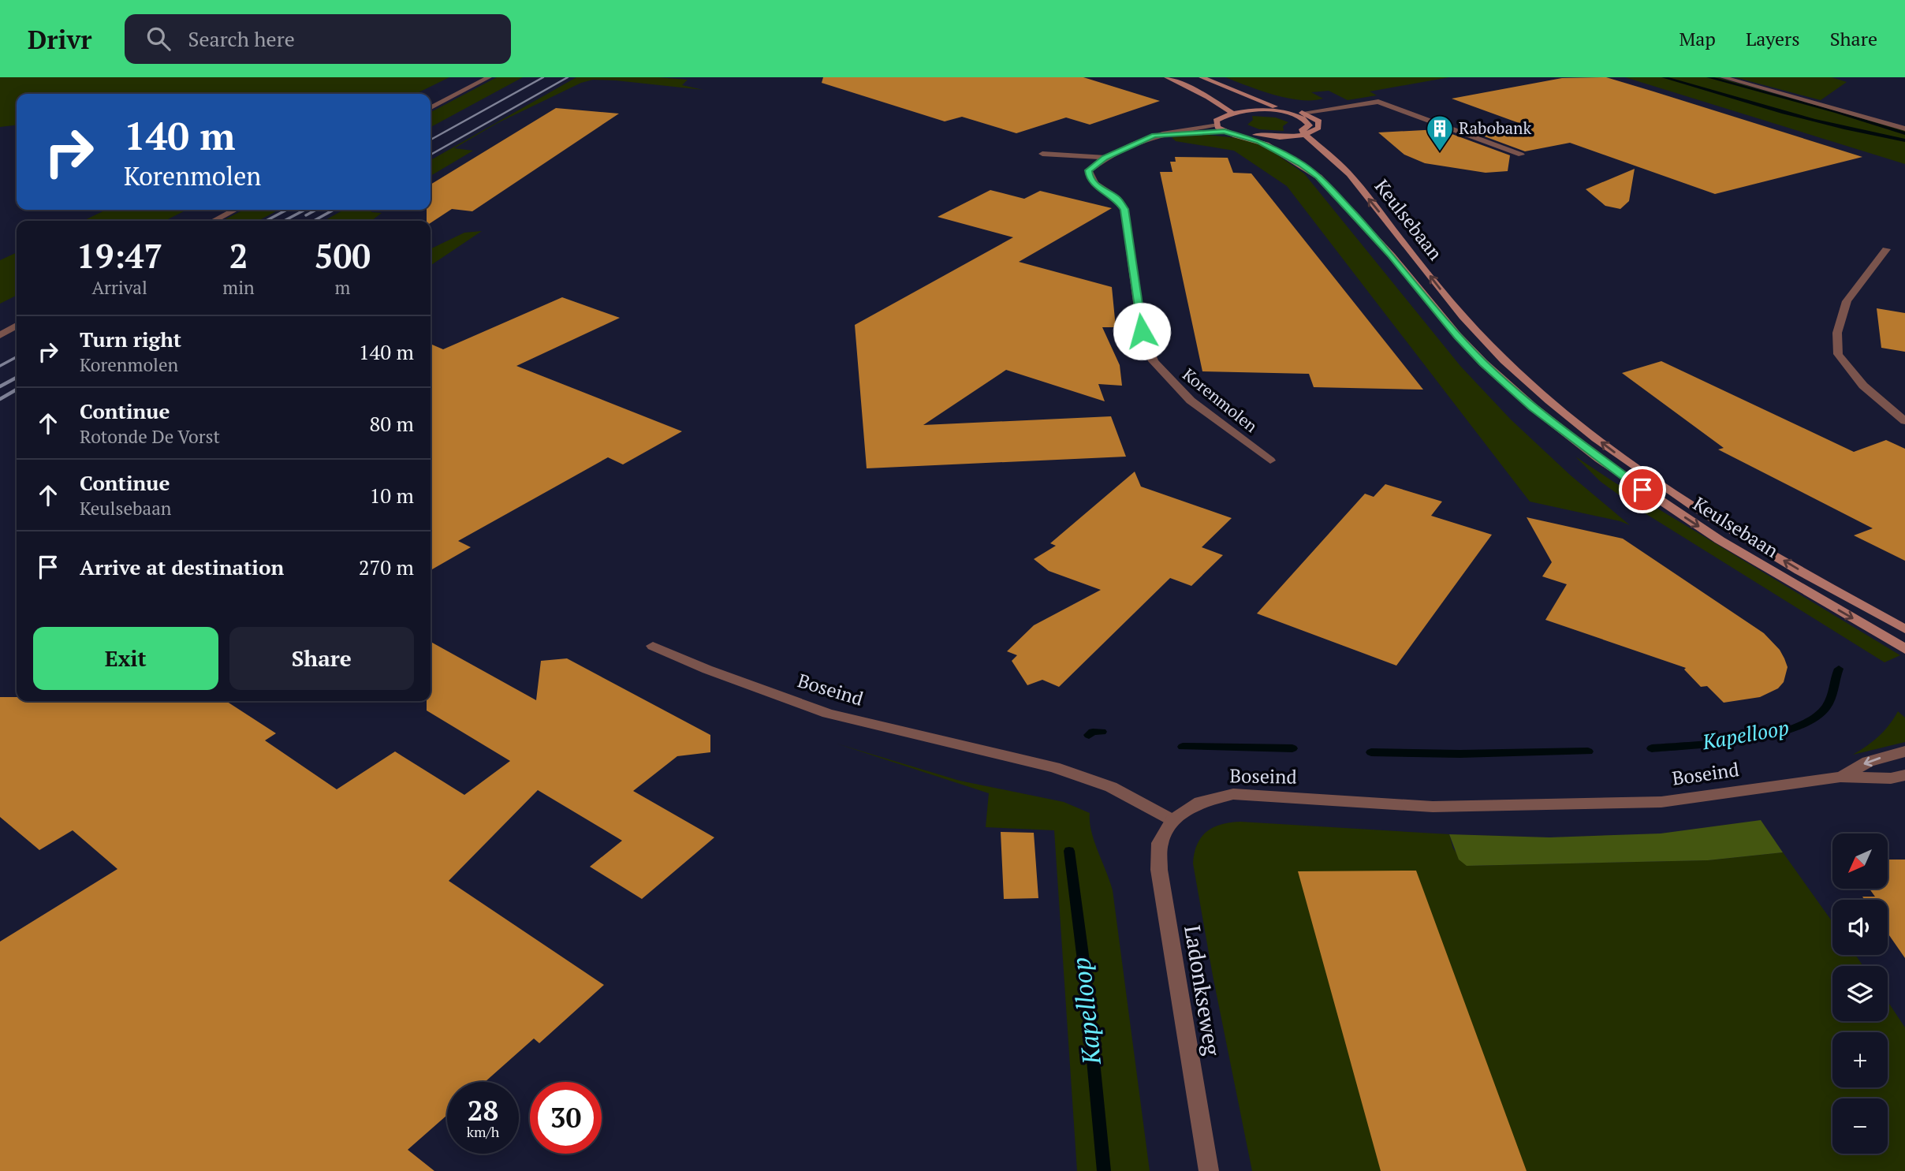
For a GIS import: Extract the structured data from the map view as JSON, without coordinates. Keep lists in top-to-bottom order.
{
  "streets": {
    "main road": ["Keulsebaan"],
    "street": ["Korenmolen", "Boseind", "Ladonkseweg"]
  },
  "crossings": [
    ["Keulsebaan", "Korenmolen"],
    ["Boseind", "Ladonkseweg"]
  ],
  "water": ["Kapelloop"],
  "places": {
    "building": ["Rabobank"]
  },
  "north": "bottom left",
  "page": {
    "header": "Drivr",
    "search": "Search here",
    "nav": ["Map", "Layers", "Share"],
    "turn": ["140 m", "Korenmolen"],
    "eta": [
      "19:47",
      "Arrival",
      "2",
      "min",
      "500",
      "m"
    ],
    "list": [
      {
        "name": "Turn right",
        "note": "Korenmolen",
        "value": "140 m"
      },
      {
        "name": "Continue",
        "note": "Rotonde De Vorst",
        "value": "80 m"
      },
      {
        "name": "Continue",
        "note": "Keulsebaan",
        "value": "10 m"
      },
      {
        "name": "Arrive at destination",
        "value": "270 m"
      }
    ],
    "buttons": ["Exit", "Share"],
    "map_buttons": ["+", "−"],
    "speed": "28 km/h",
    "limit": "30"
  }
}
